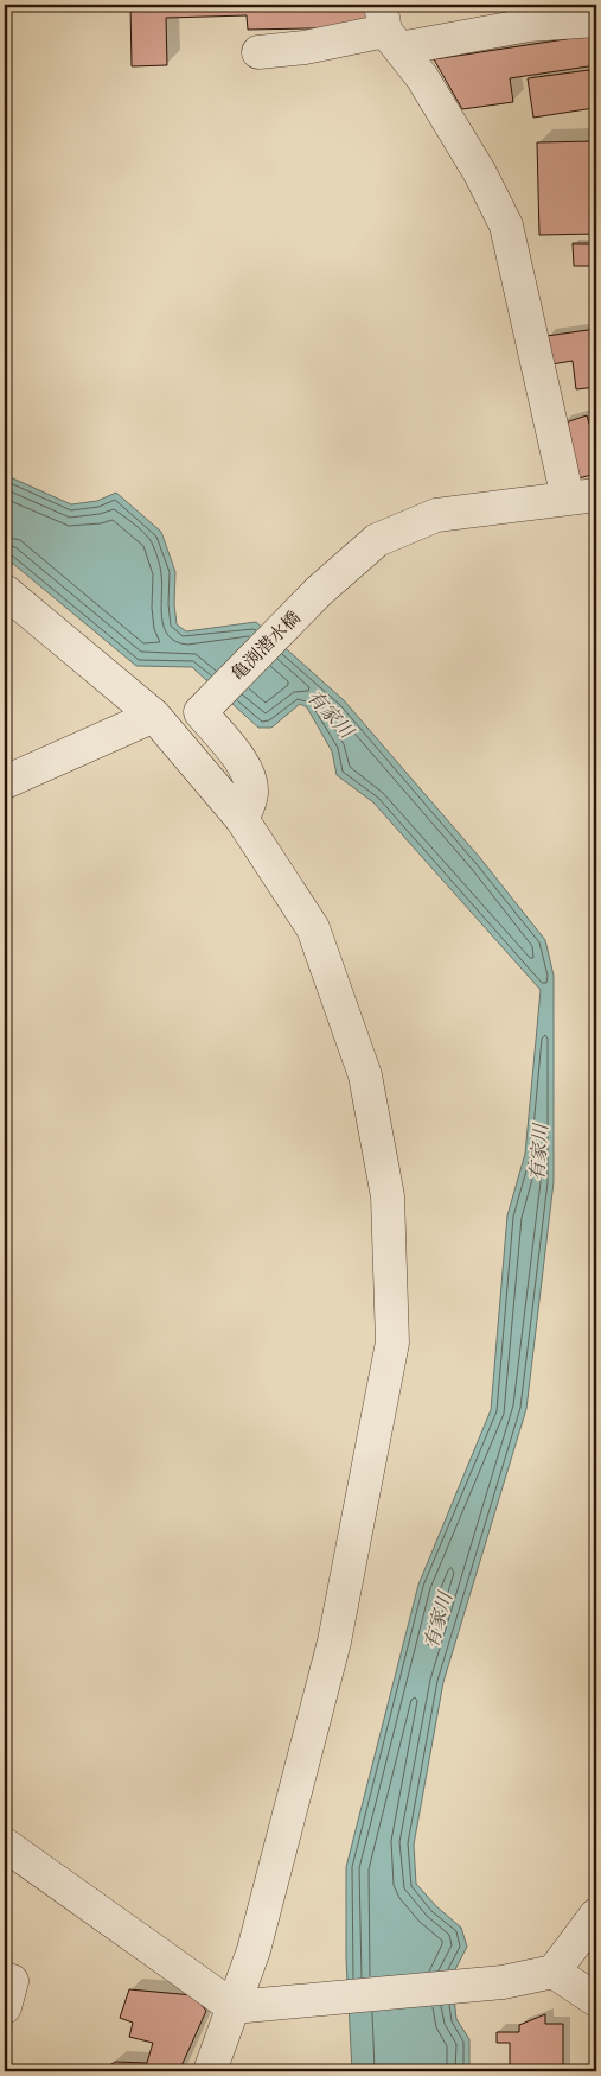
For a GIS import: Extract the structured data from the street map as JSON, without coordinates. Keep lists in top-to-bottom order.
{
  "streets": {
    "street": ["亀渕潜水橋"]
  },
  "water": ["有家川"]
}
